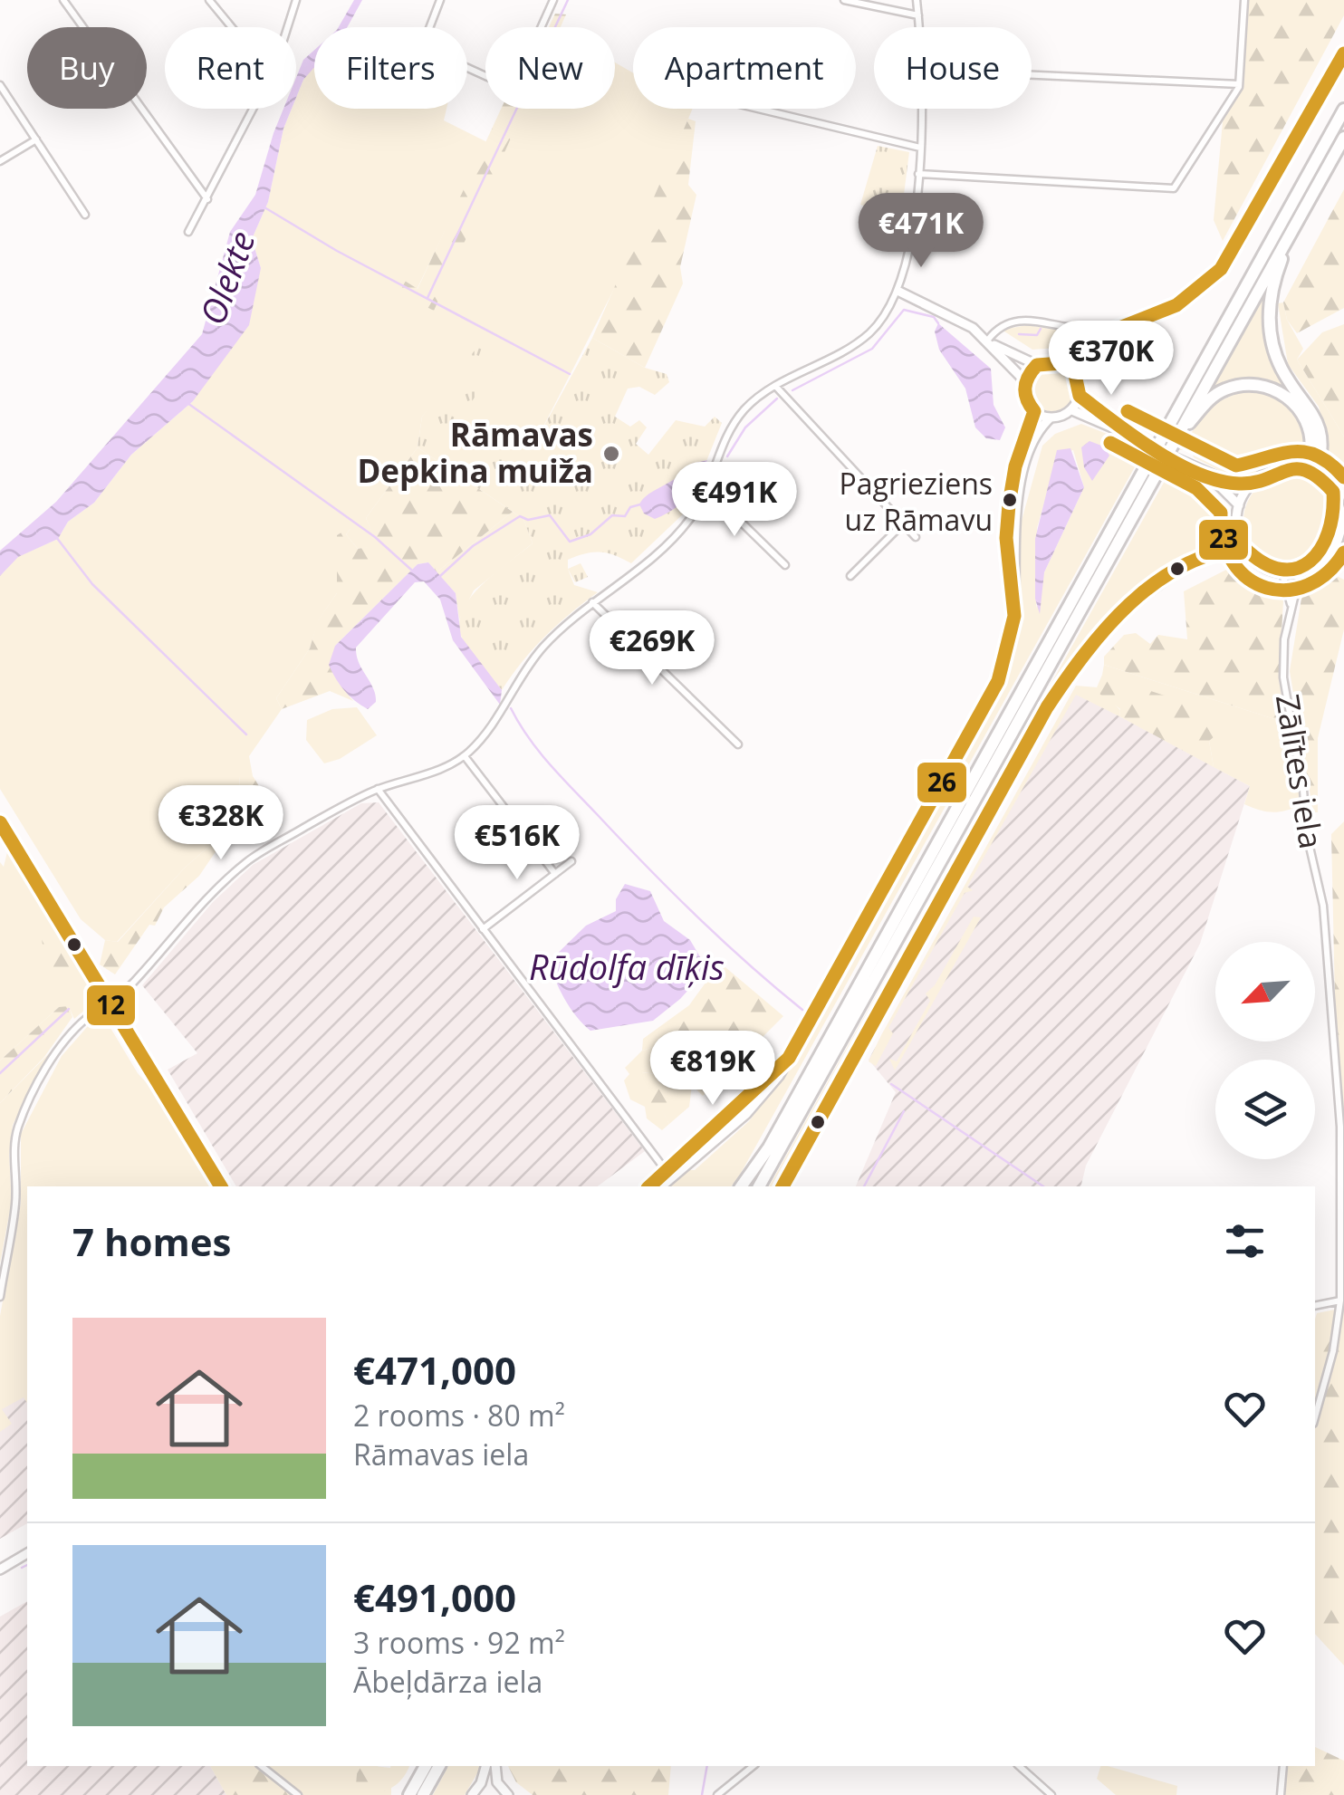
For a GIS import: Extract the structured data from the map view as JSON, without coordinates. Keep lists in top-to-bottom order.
{
  "streets": {
    "street": ["Zālītes iela"]
  },
  "water": ["Olekte", "Rūdolfa dīķis"],
  "places": ["Rāmavas Depkina muiža", "Pagrieziens uz Rāmavu"],
  "lines": ["transit line 26", "transit line 23", "transit line 12"],
  "north": "bottom left",
  "page": {
    "chip": [
      "Buy",
      "Rent",
      "Filters",
      "New",
      "Apartment",
      "House"
    ],
    "price": [
      "€471K",
      "€370K",
      "€491K",
      "€269K",
      "€328K",
      "€516K",
      "€819K"
    ],
    "heading": "7 homes",
    "list": [
      {
        "name": "€471,000",
        "note": "2 rooms · 80 m² · Rāmavas iela"
      },
      {
        "name": "€491,000",
        "note": "3 rooms · 92 m² · Ābeļdārza iela"
      }
    ]
  }
}
